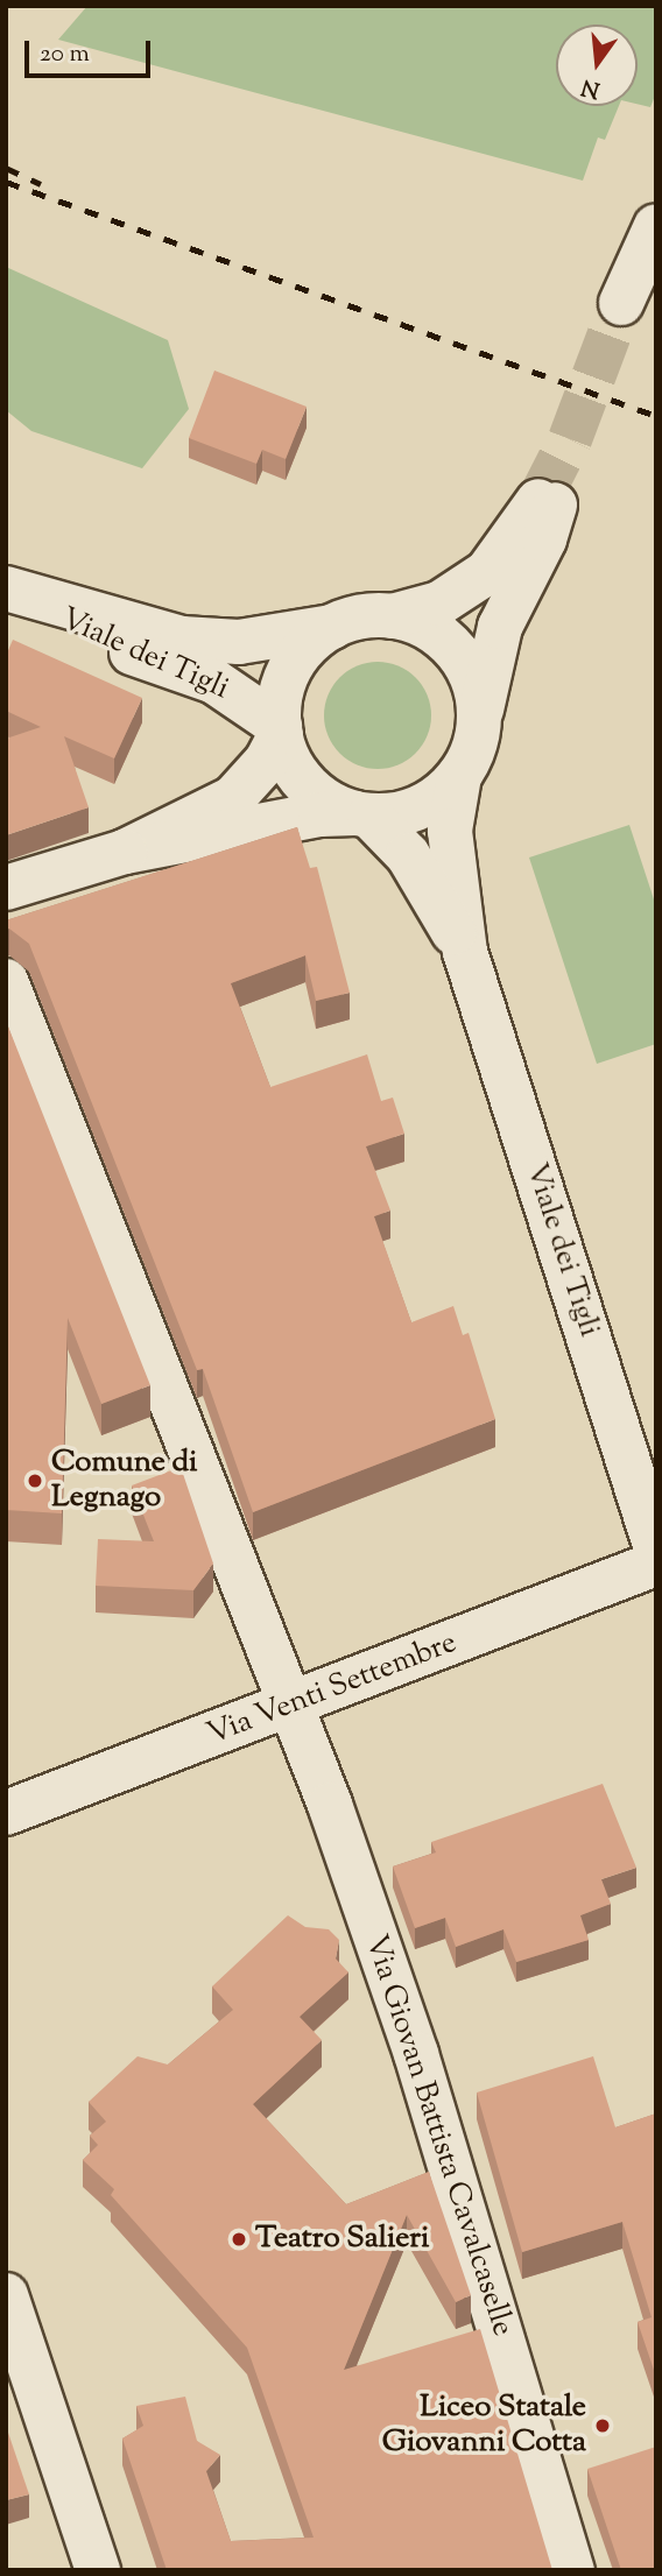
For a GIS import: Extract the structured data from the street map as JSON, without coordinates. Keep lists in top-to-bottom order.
{
  "streets": {
    "street": ["Viale dei Tigli", "Via Venti Settembre", "Via Giovan Battista Cavalcaselle"]
  },
  "crossings": [
    ["Via Venti Settembre", "Via Giovan Battista Cavalcaselle"]
  ],
  "places": ["Comune di Legnago", "Teatro Salieri", "Liceo Statale Giovanni Cotta"],
  "scale_bar": "20 m",
  "north": "bottom"
}
